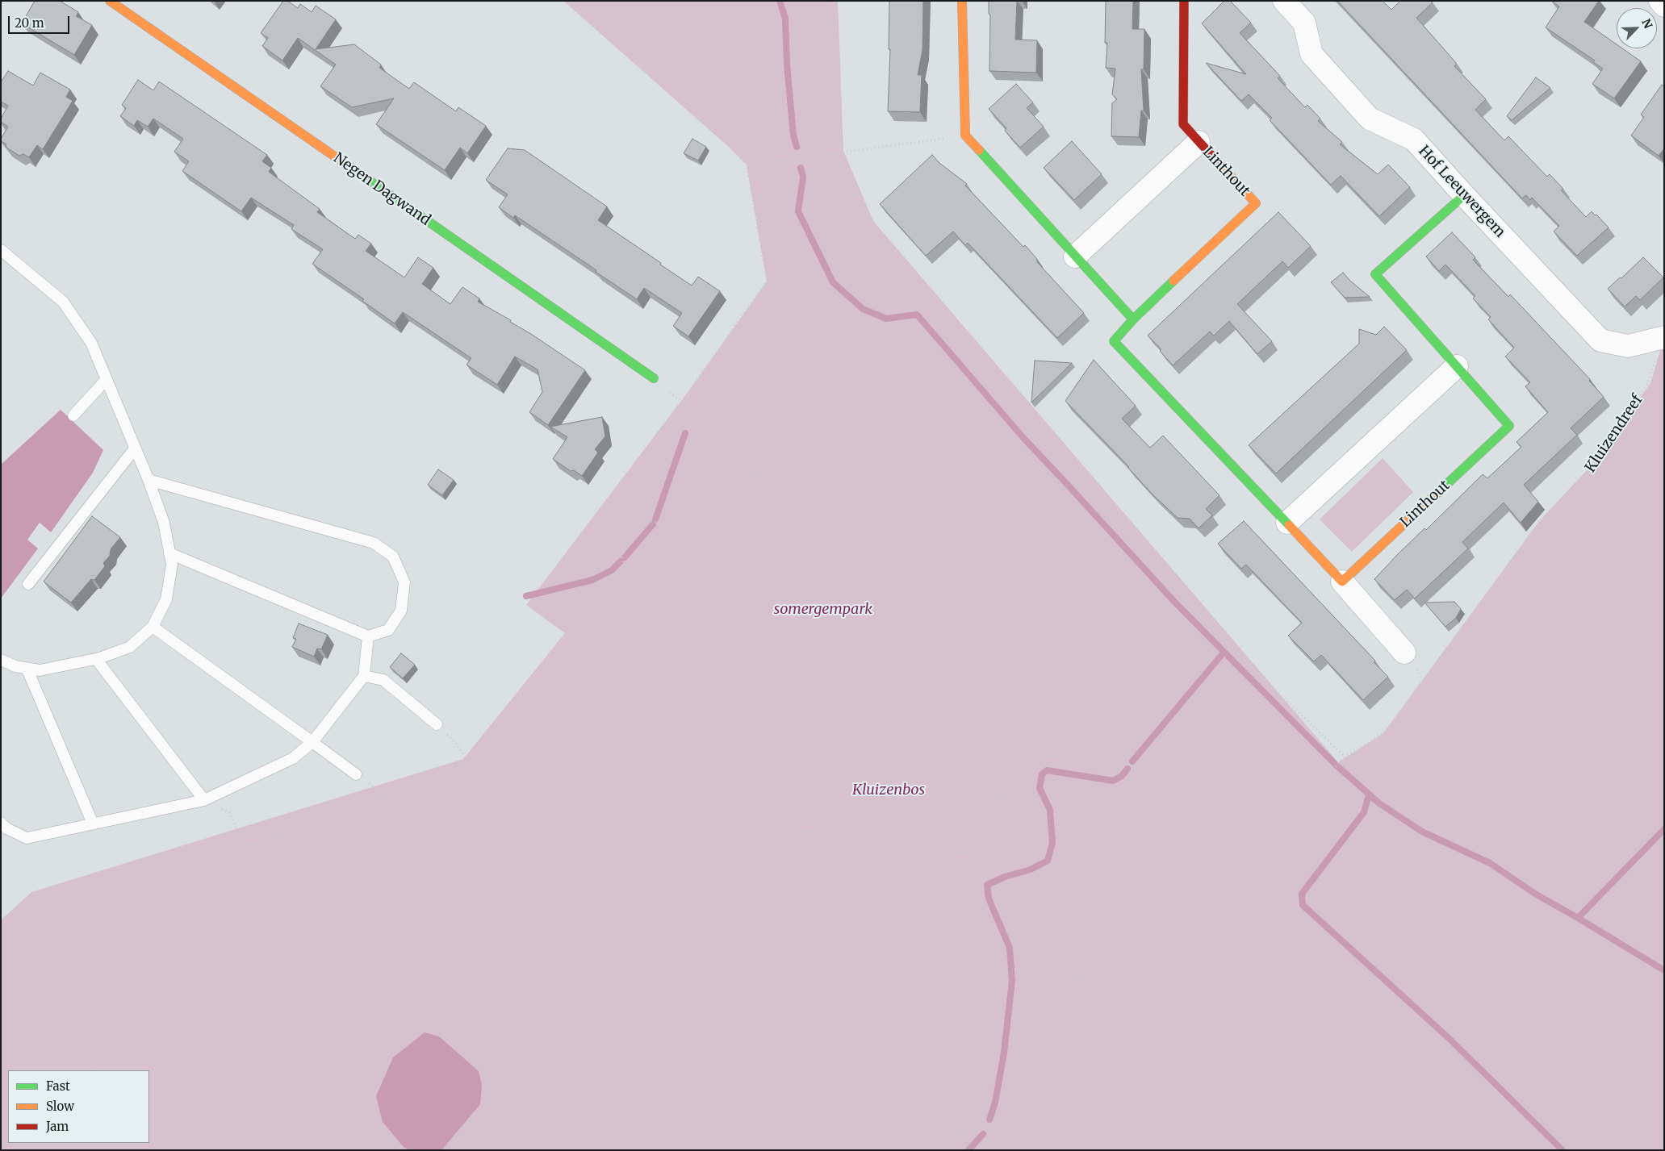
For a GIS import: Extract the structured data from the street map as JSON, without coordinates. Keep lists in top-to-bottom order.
{
  "streets": {
    "street": ["Linthout", "Negen Dagwand", "Hof Leeuwergem"],
    "path": ["Kluizendreef"]
  },
  "crossings": [
    ["Linthout", "Hof Leeuwergem"],
    ["Hof Leeuwergem", "Kluizendreef"]
  ],
  "parks": ["somergempark", "Kluizenbos"],
  "legend": ["Fast", "Slow", "Jam"],
  "scale_bar": "20 m",
  "north": "top right"
}
